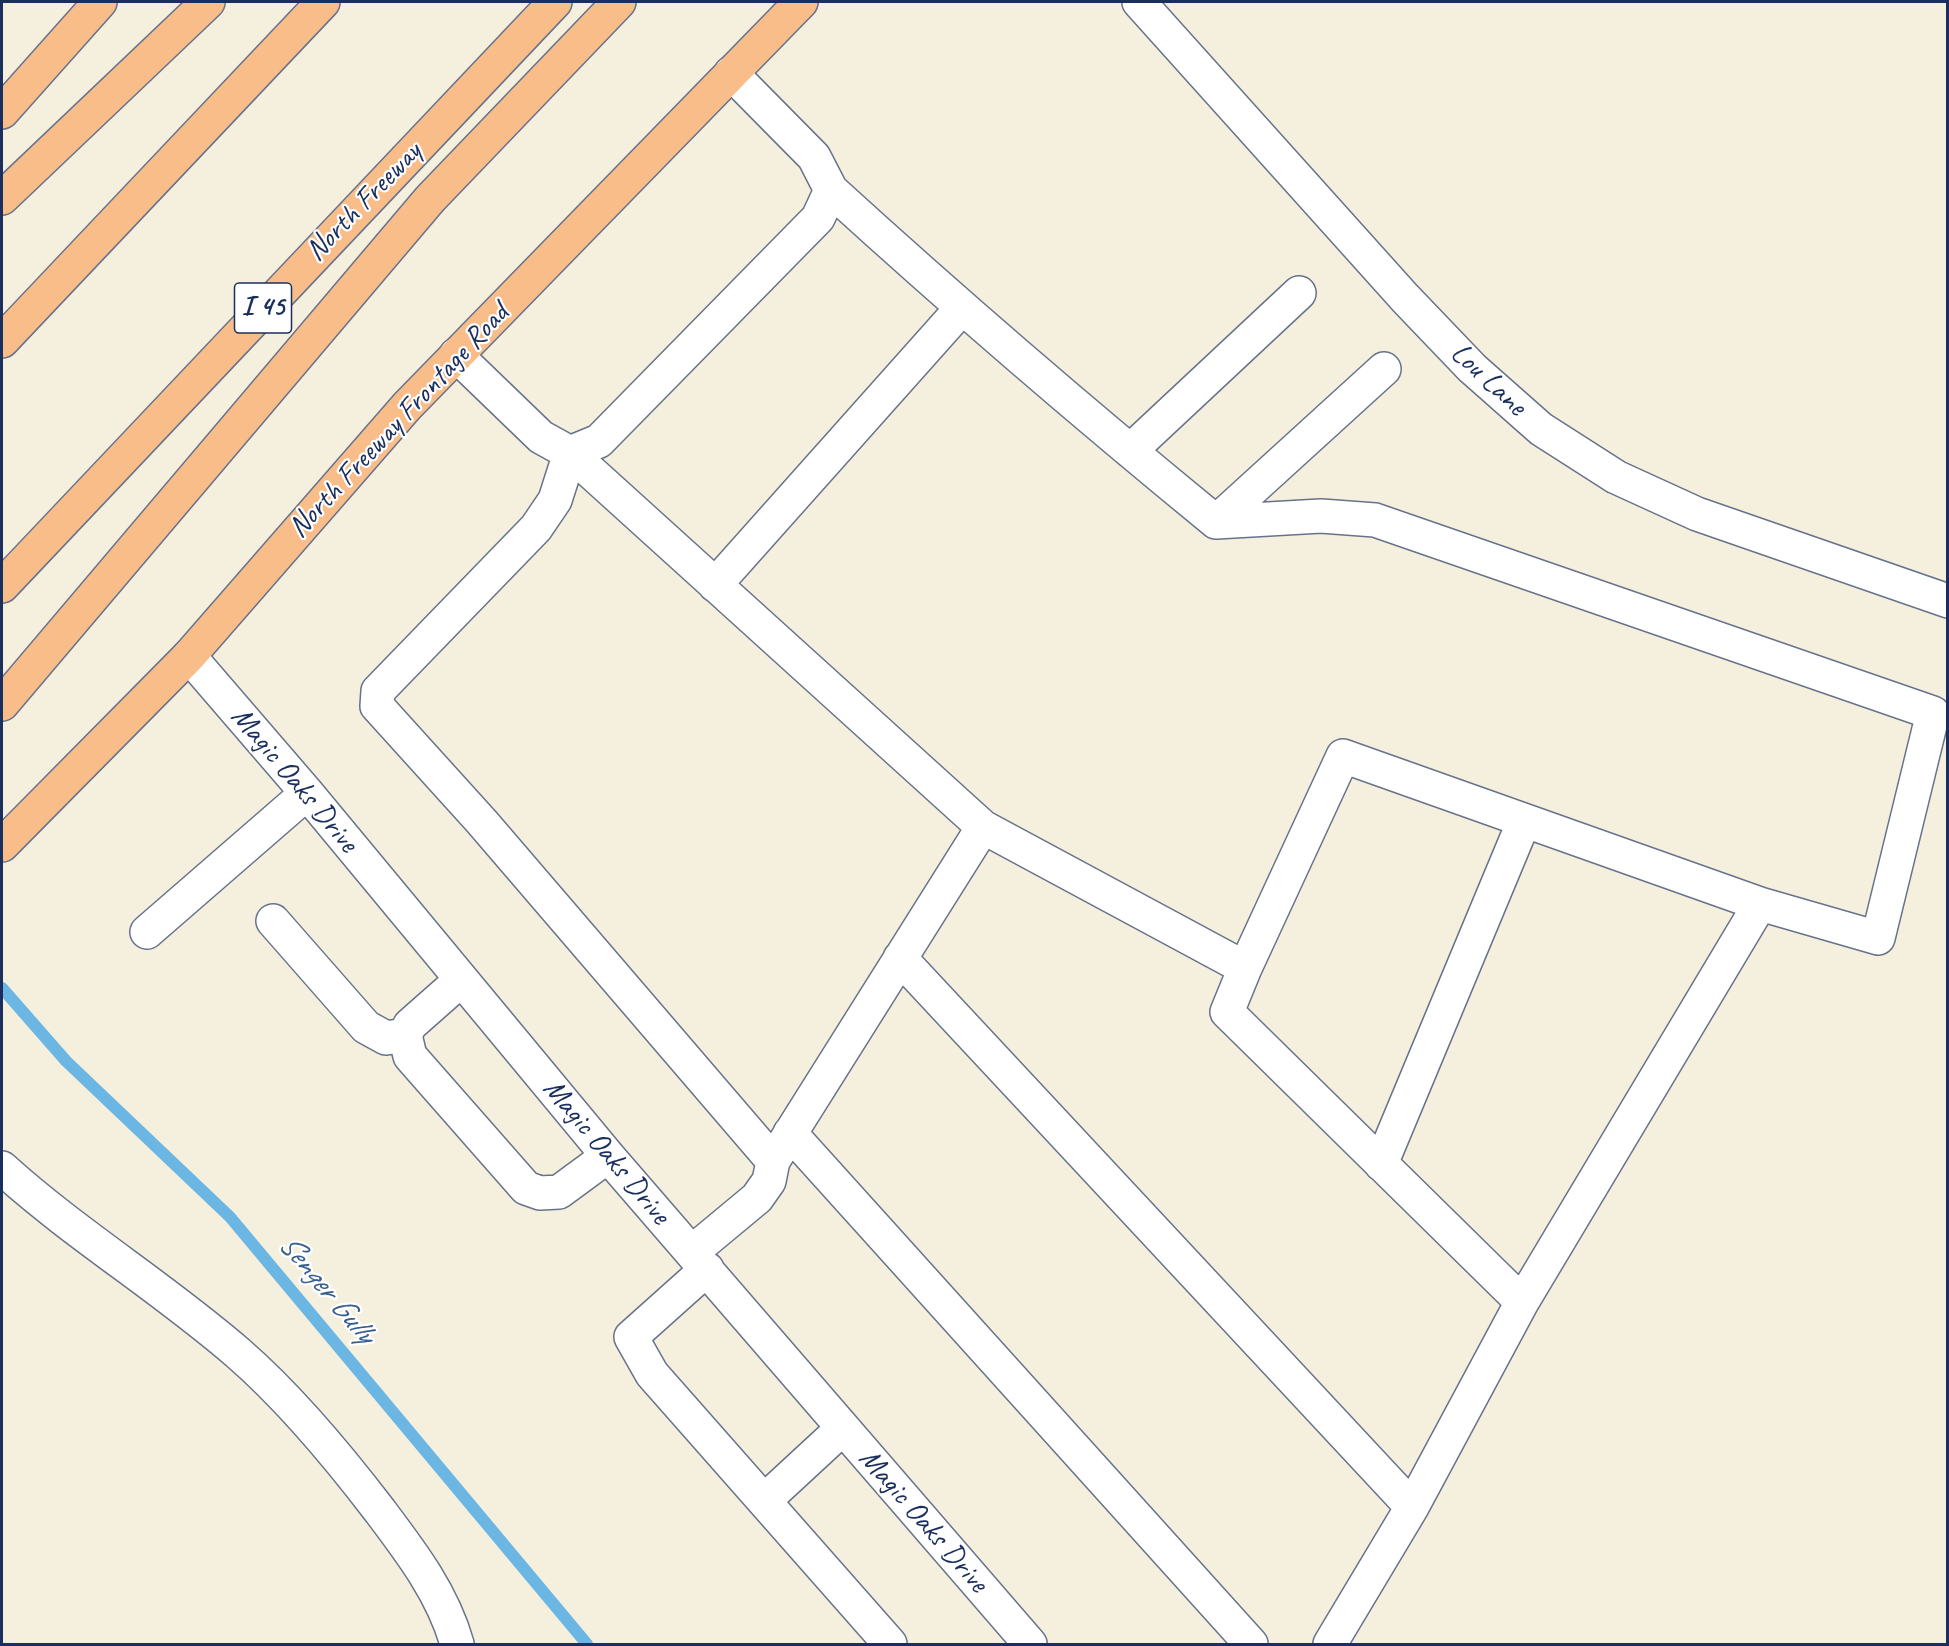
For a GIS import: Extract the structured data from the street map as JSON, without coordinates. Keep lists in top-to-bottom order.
{
  "streets": {
    "main road": ["North Freeway", "I 45", "North Freeway Frontage Road"],
    "street": ["Lou Lane", "Magic Oaks Drive"]
  },
  "crossings": [
    ["North Freeway Frontage Road", "Magic Oaks Drive"]
  ],
  "water": ["Senger Gully"]
}
